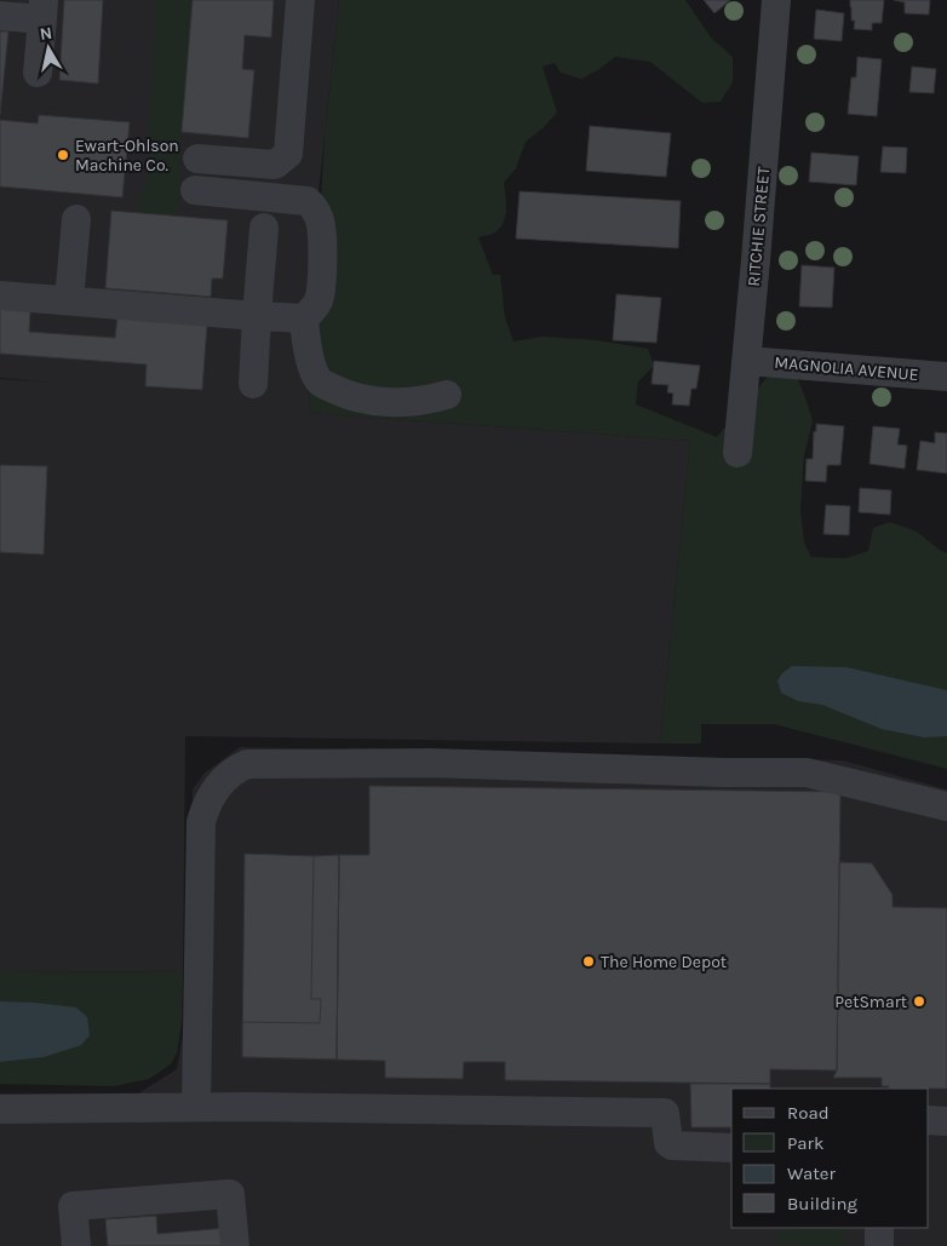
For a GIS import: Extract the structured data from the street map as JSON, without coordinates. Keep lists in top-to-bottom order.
{
  "streets": {
    "street": ["RITCHIE STREET", "MAGNOLIA AVENUE"]
  },
  "crossings": [
    ["RITCHIE STREET", "MAGNOLIA AVENUE"]
  ],
  "places": ["Ewart-Ohlson Machine Co.", "The Home Depot", "PetSmart"],
  "legend": [
    "Road",
    "Park",
    "Water",
    "Building"
  ],
  "north": "top"
}
